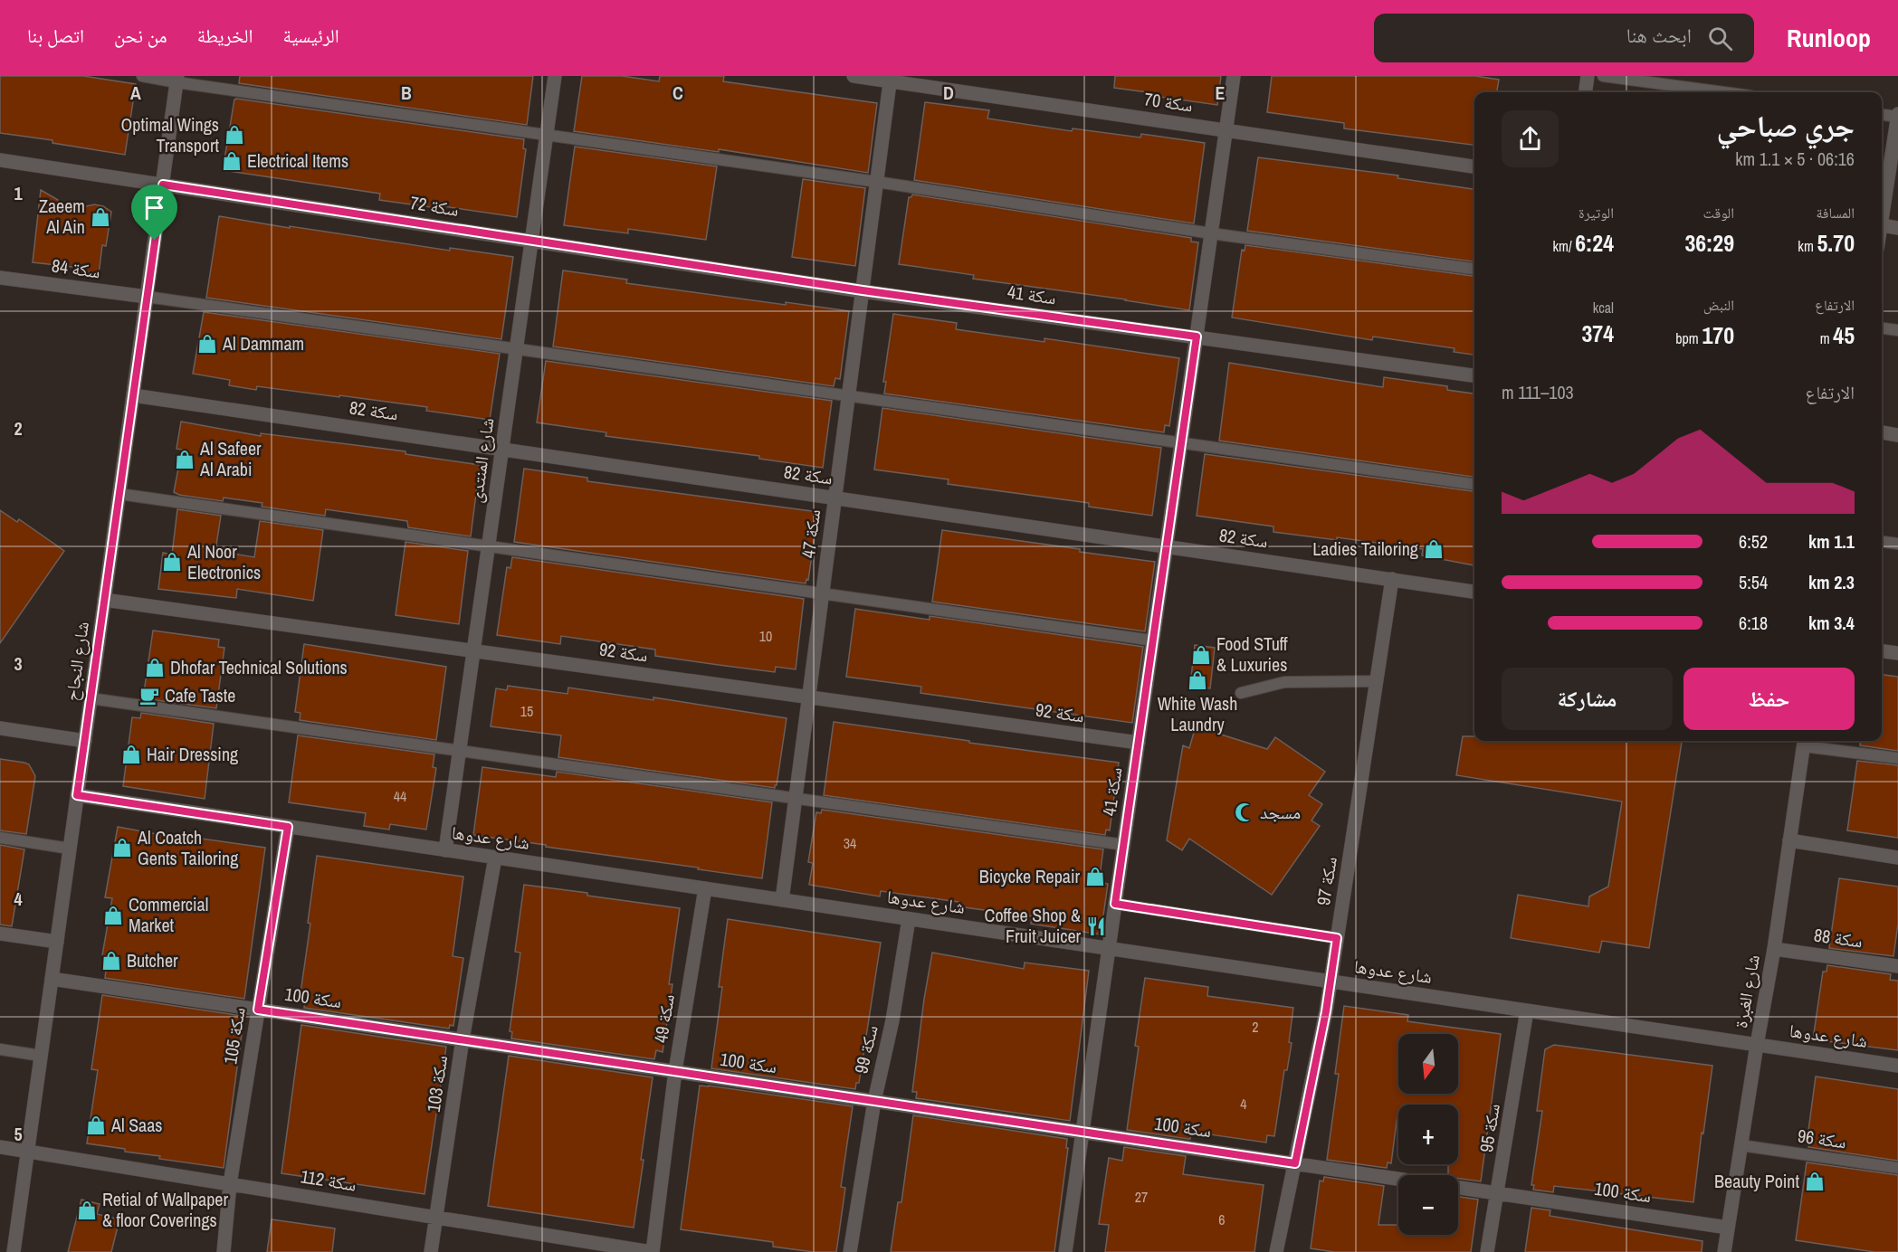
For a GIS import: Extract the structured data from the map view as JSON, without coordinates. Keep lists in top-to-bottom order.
{
  "streets": {
    "street": [
      "سكة 70",
      "سكة 72",
      "سكة 84",
      "سكة 41",
      "سكة 82",
      "شارع المنتدى",
      "سكة 47",
      "سكة 92",
      "شارع النجاح",
      "شارع عدوها",
      "سكة 97",
      "سكة 88",
      "شارع الغبرة",
      "سكة 100",
      "سكة 49",
      "سكة 105",
      "سكة 99",
      "سكة 103",
      "سكة 95",
      "سكة 112"
    ],
    "lane": ["سكة 96"]
  },
  "crossings": [
    ["سكة 70", "سكة 41"],
    ["سكة 70", "سكة 47"],
    ["سكة 72", "سكة 41"],
    ["سكة 72", "شارع المنتدى"],
    ["سكة 72", "سكة 47"],
    ["سكة 72", "شارع النجاح"],
    ["سكة 84", "شارع النجاح"],
    ["سكة 41", "سكة 82"],
    ["سكة 41", "سكة 47"],
    ["سكة 41", "سكة 92"],
    ["سكة 41", "شارع عدوها"],
    ["سكة 41", "سكة 100"],
    ["سكة 82", "شارع المنتدى"],
    ["سكة 82", "سكة 47"],
    ["سكة 82", "شارع النجاح"],
    ["سكة 82", "سكة 97"],
    ["شارع المنتدى", "سكة 92"],
    ["شارع المنتدى", "شارع عدوها"],
    ["سكة 47", "سكة 92"],
    ["سكة 47", "شارع عدوها"],
    ["سكة 92", "شارع النجاح"],
    ["شارع النجاح", "شارع عدوها"],
    ["شارع النجاح", "سكة 100"],
    ["شارع النجاح", "سكة 112"],
    ["شارع عدوها", "سكة 97"],
    ["شارع عدوها", "شارع الغبرة"],
    ["شارع عدوها", "سكة 49"],
    ["شارع عدوها", "سكة 105"],
    ["شارع عدوها", "سكة 99"],
    ["شارع عدوها", "سكة 103"],
    ["شارع عدوها", "سكة 95"],
    ["سكة 97", "سكة 100"],
    ["سكة 88", "شارع الغبرة"],
    ["شارع الغبرة", "سكة 100"],
    ["شارع الغبرة", "سكة 96"],
    ["سكة 100", "سكة 49"],
    ["سكة 100", "سكة 105"],
    ["سكة 100", "سكة 99"],
    ["سكة 100", "سكة 103"],
    ["سكة 100", "سكة 95"],
    ["سكة 49", "سكة 112"],
    ["سكة 105", "سكة 112"],
    ["سكة 103", "سكة 112"]
  ],
  "places": {
    "shop": [
      "Optimal Wings Transport",
      "Electrical Items",
      "Zaeem Al Ain",
      "Al Dammam",
      "Al Safeer Al Arabi",
      "Ladies Tailoring",
      "Al Noor Electronics",
      "Food STuff & Luxuries",
      "Dhofar Technical Solutions",
      "White Wash Laundry",
      "Hair Dressing",
      "Al Coatch Gents Tailoring",
      "Bicycke Repair",
      "Commercial Market",
      "Butcher",
      "Al Saas",
      "Beauty Point",
      "Retial of Wallpaper & floor Coverings"
    ],
    "cafe": ["Cafe Taste"],
    "mosque": ["مسجد"],
    "restaurant": ["Coffee Shop & Fruit Juicer"]
  },
  "house_numbers": [
    "10",
    "15",
    "44",
    "34",
    "2",
    "4",
    "27",
    "6"
  ],
  "north": "bottom",
  "page": {
    "header": "Runloop",
    "search": "ابحث هنا",
    "nav": [
      "الرئيسية",
      "الخريطة",
      "من نحن",
      "اتصل بنا"
    ],
    "heading": ["جري صباحي", "06:16 · 5 × 1.1 km"],
    "stats": [
      ["المسافة", "5.70 km"],
      ["الوقت", "36:29"],
      ["الوتيرة", "6:24 /km"],
      ["الارتفاع", "45 m"],
      ["النبض", "170 bpm"],
      ["kcal", "374"]
    ],
    "chart": ["الارتفاع", "103–111 m"],
    "list": [
      {
        "name": "1.1 km",
        "note": "6:52"
      },
      {
        "name": "2.3 km",
        "note": "5:54"
      },
      {
        "name": "3.4 km",
        "note": "6:18"
      }
    ],
    "buttons": ["حفظ", "مشاركة"],
    "map_buttons": ["+", "−"]
  },
  "grid": {
    "columns": [
      "A",
      "B",
      "C",
      "D",
      "E"
    ],
    "rows": [
      "1",
      "2",
      "3",
      "4",
      "5"
    ]
  }
}
